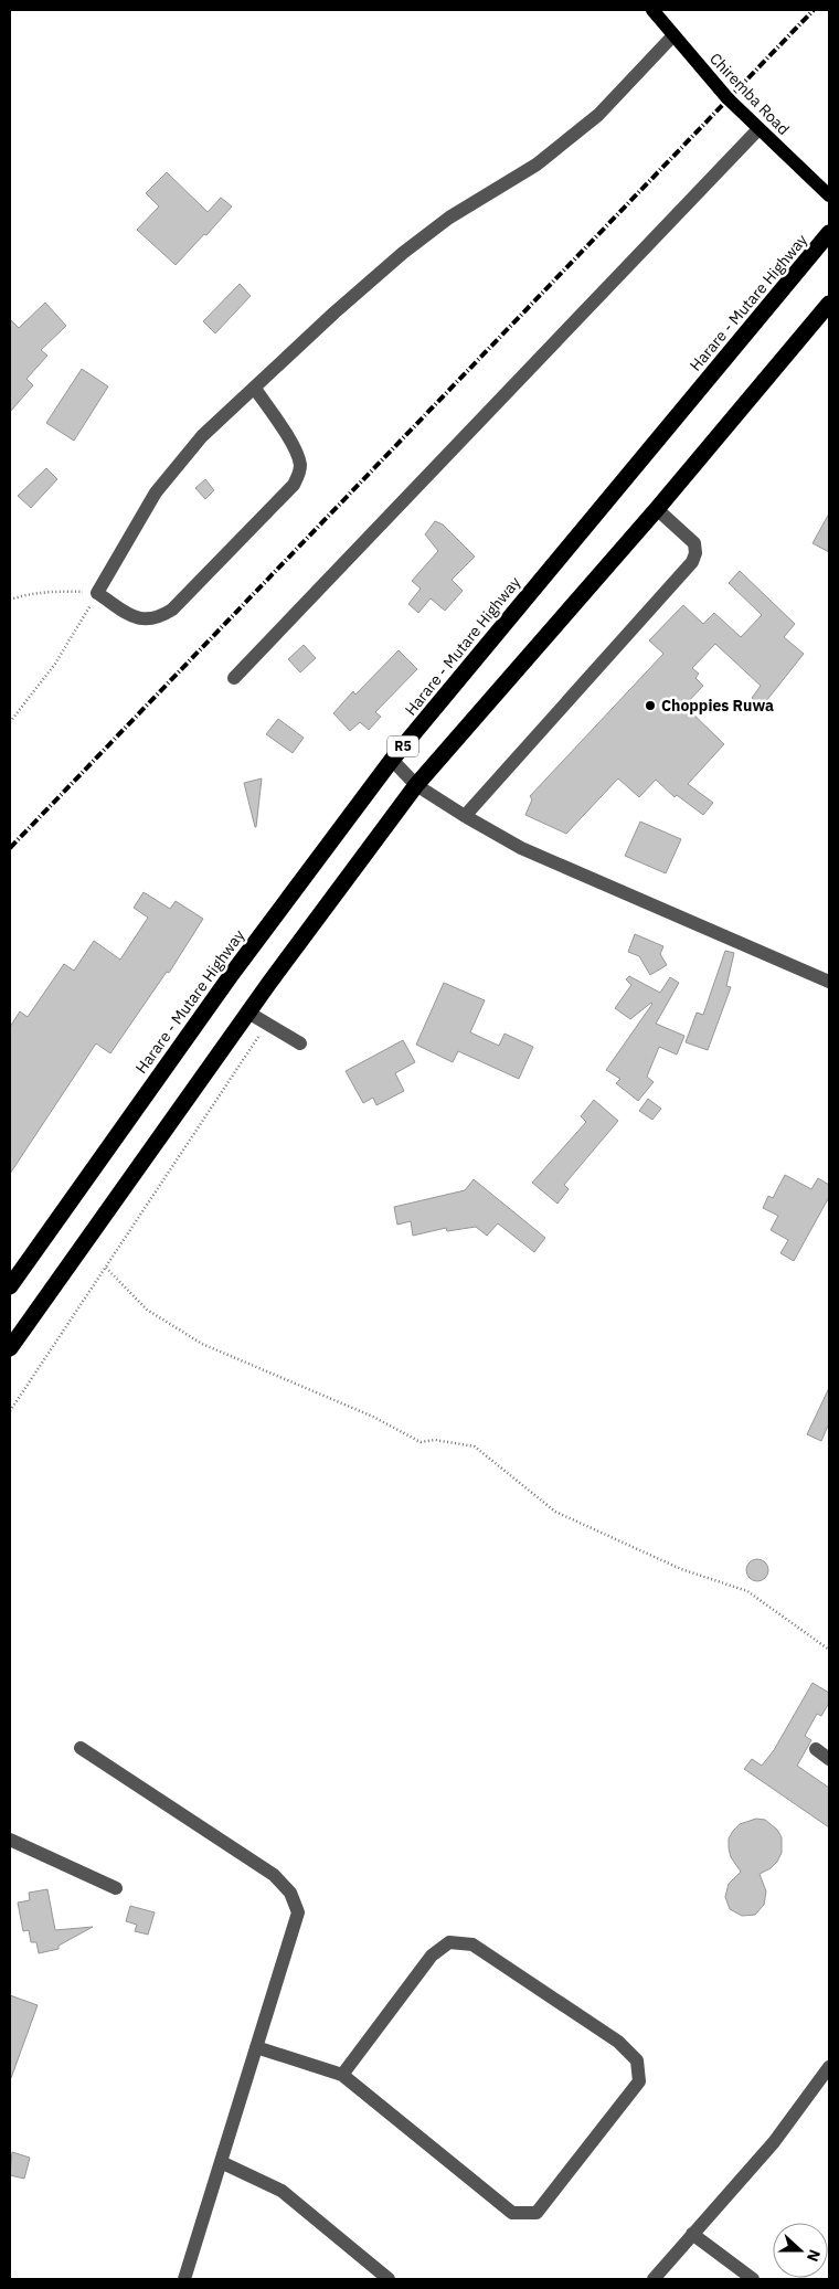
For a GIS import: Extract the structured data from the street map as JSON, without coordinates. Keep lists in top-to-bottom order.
{
  "streets": {
    "highway": ["Harare - Mutare Highway", "R5"],
    "main road": ["Chiremba Road"]
  },
  "places": ["Choppies Ruwa"],
  "north": "right"
}
